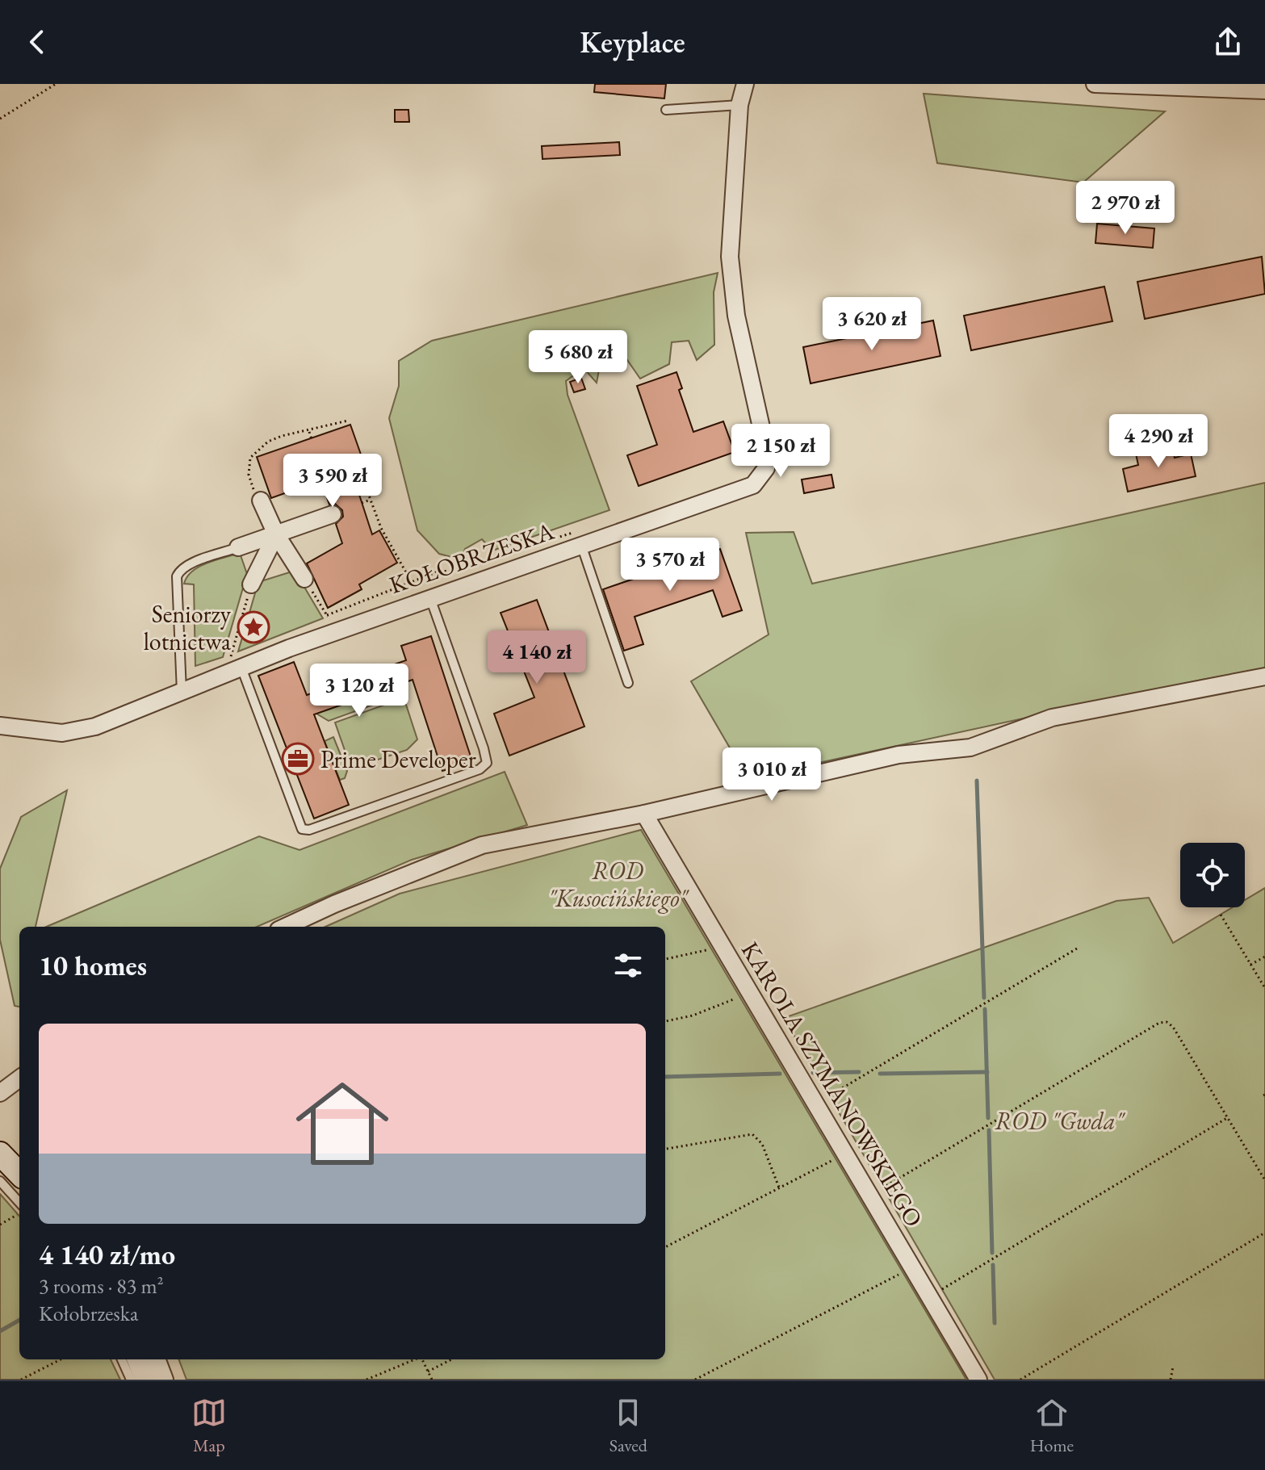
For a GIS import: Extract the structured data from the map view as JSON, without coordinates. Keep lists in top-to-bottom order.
{
  "streets": {
    "street": ["KOŁOBRZESKA", "KAROLA SZYMANOWSKIEGO"]
  },
  "parks": ["ROD \"Kusocińskiego\"", "ROD \"Gwda\""],
  "places": {
    "place": ["Seniorzy lotnictwa"],
    "office": ["Prime Developer"]
  },
  "page": {
    "header": "Keyplace",
    "price": [
      "2 970 zł",
      "3 620 zł",
      "5 680 zł",
      "4 290 zł",
      "2 150 zł",
      "3 590 zł",
      "3 570 zł",
      "4 140 zł",
      "3 120 zł",
      "3 010 zł"
    ],
    "heading": "10 homes",
    "list": [
      {
        "name": "4 140 zł/mo",
        "note": "3 rooms · 83 m² · Kołobrzeska"
      }
    ],
    "tabs": ["Map", "Saved", "Home"]
  }
}
